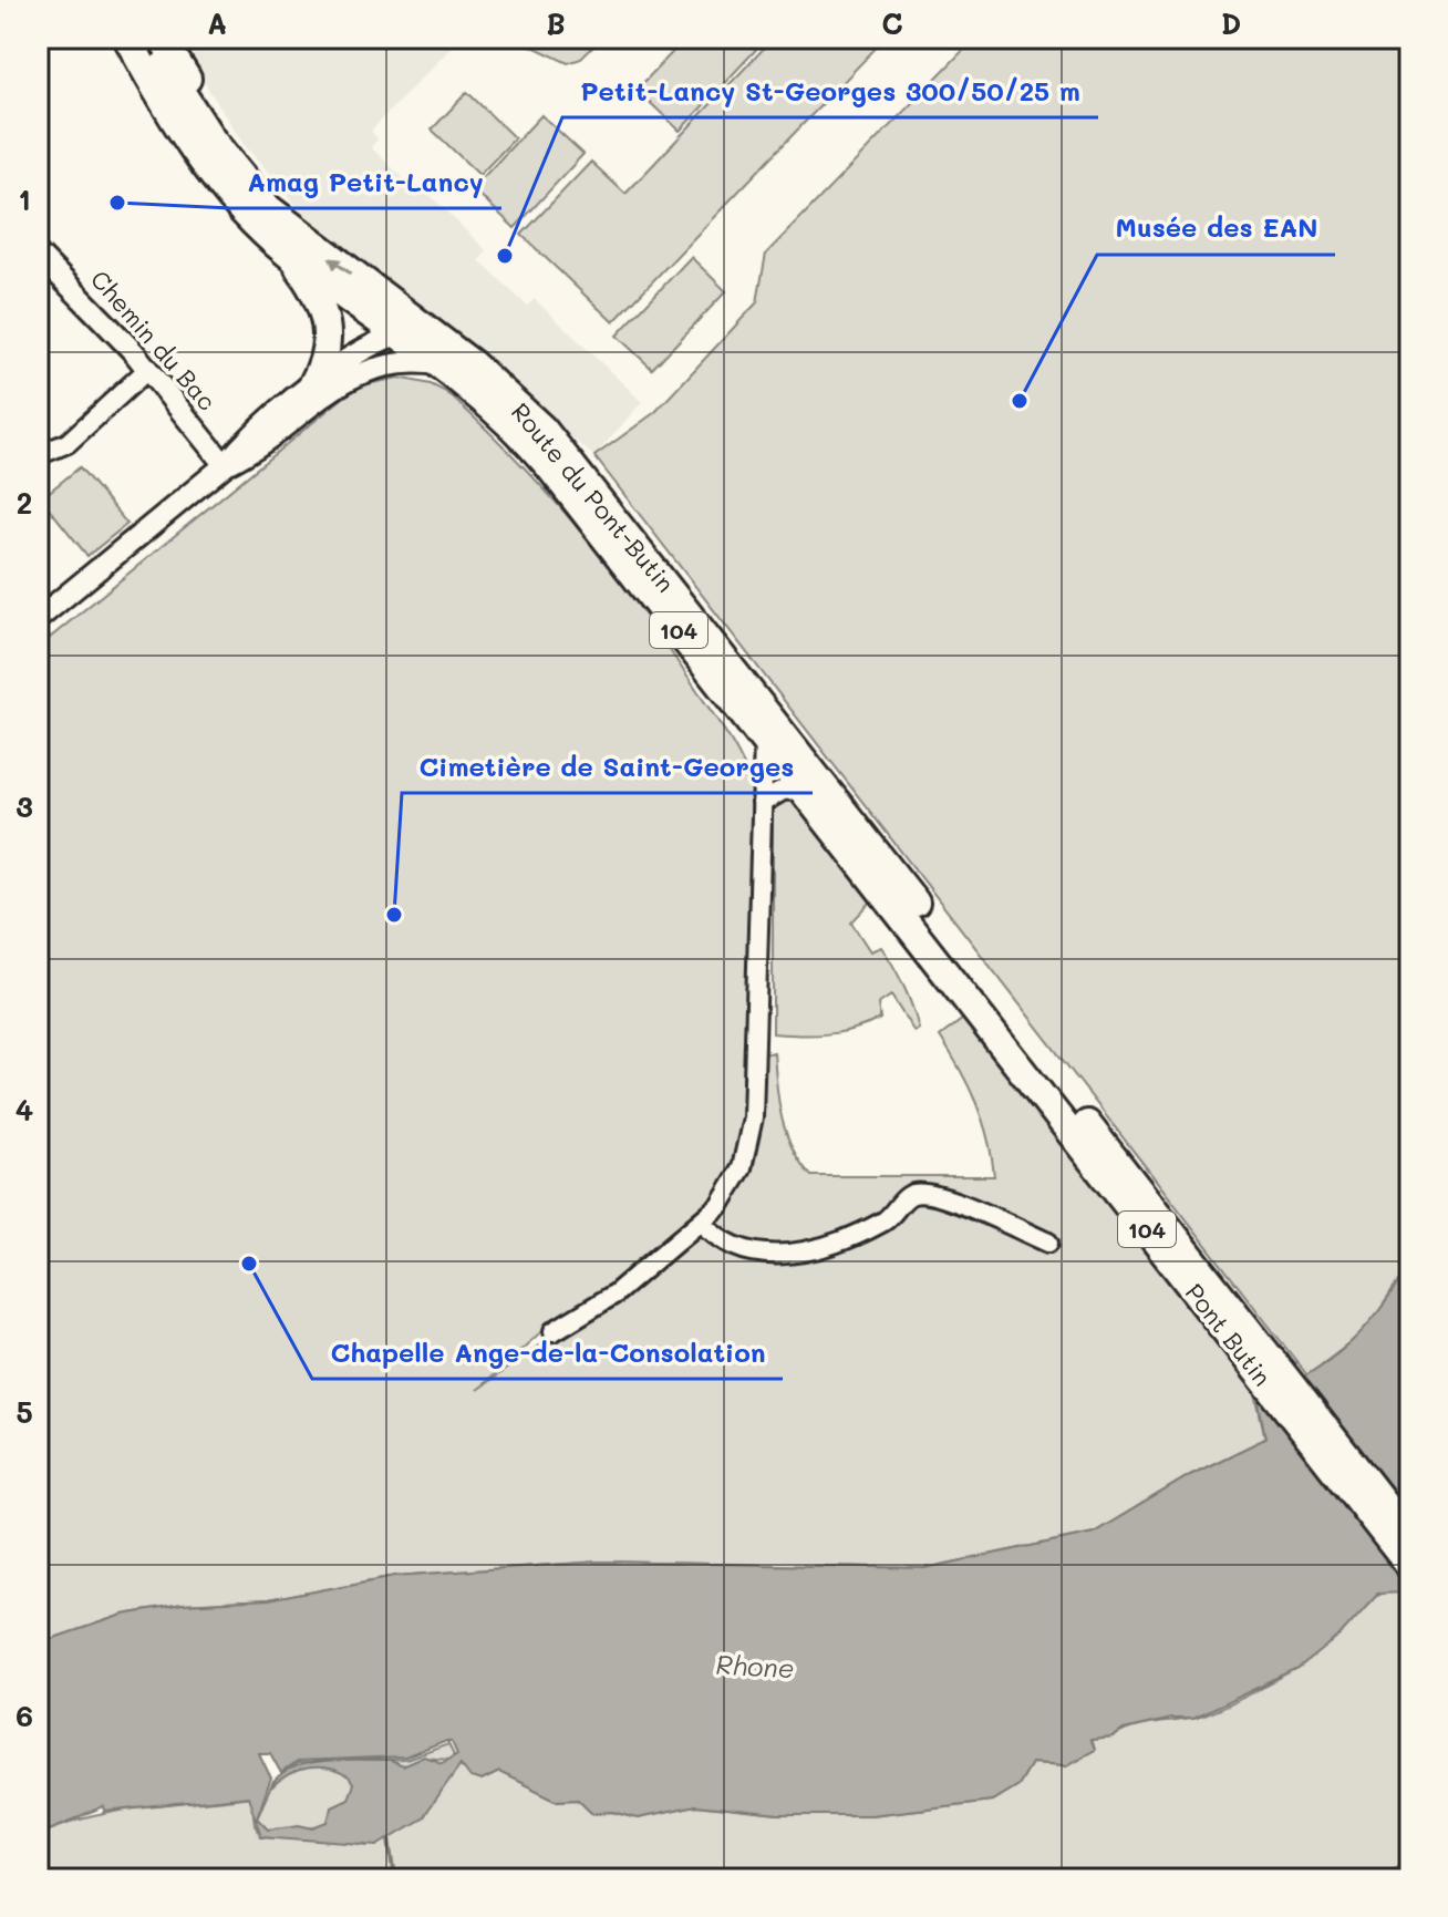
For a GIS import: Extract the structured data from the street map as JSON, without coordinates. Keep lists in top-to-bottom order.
{
  "streets": {
    "main road": ["Route du Pont-Butin", "104", "Pont Butin"],
    "street": ["Chemin du Bac"]
  },
  "crossings": [
    ["Route du Pont-Butin", "Pont Butin"]
  ],
  "water": ["Rhone"],
  "places": [
    "Amag Petit-Lancy",
    "Petit-Lancy St-Georges 300/50/25 m",
    "Musée des EAN",
    "Cimetière de Saint-Georges",
    "Chapelle Ange-de-la-Consolation"
  ],
  "grid": {
    "columns": [
      "A",
      "B",
      "C",
      "D"
    ],
    "rows": [
      "1",
      "2",
      "3",
      "4",
      "5",
      "6"
    ]
  }
}
